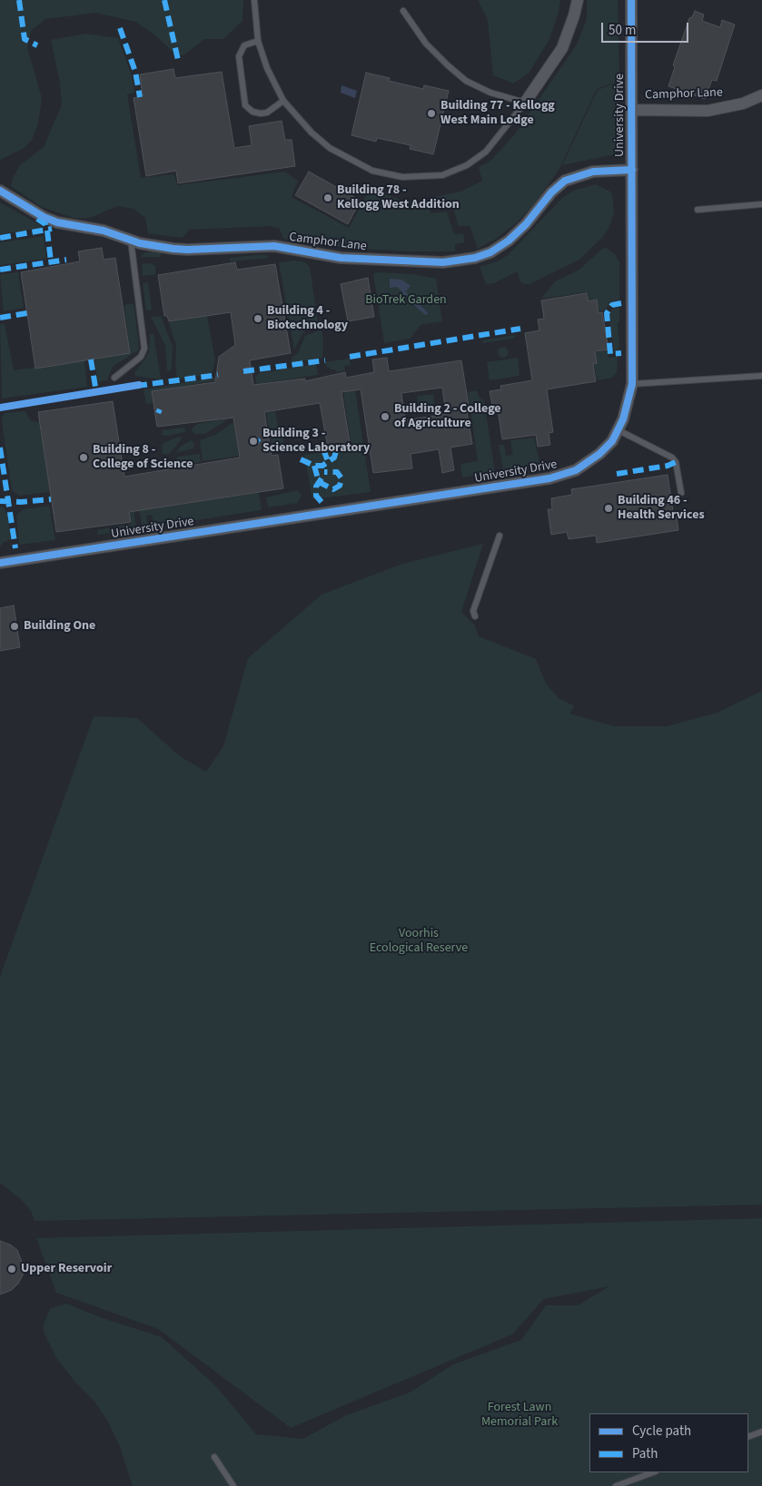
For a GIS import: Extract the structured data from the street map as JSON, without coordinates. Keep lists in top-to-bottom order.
{
  "streets": {
    "street": ["Camphor Lane", "University Drive"]
  },
  "crossings": [
    ["Camphor Lane", "University Drive"]
  ],
  "parks": ["BioTrek Garden", "Voorhis Ecological Reserve", "Forest Lawn Memorial Park"],
  "places": [
    "Building 77 - Kellogg West Main Lodge",
    "Building 78 - Kellogg West Addition",
    "Building 4 - Biotechnology",
    "Building 2 - College of Agriculture",
    "Building 3 - Science Laboratory",
    "Building 8 - College of Science",
    "Building 46 - Health Services",
    "Building One",
    "Upper Reservoir"
  ],
  "legend": ["Cycle path", "Path"],
  "scale_bar": "50 m"
}
